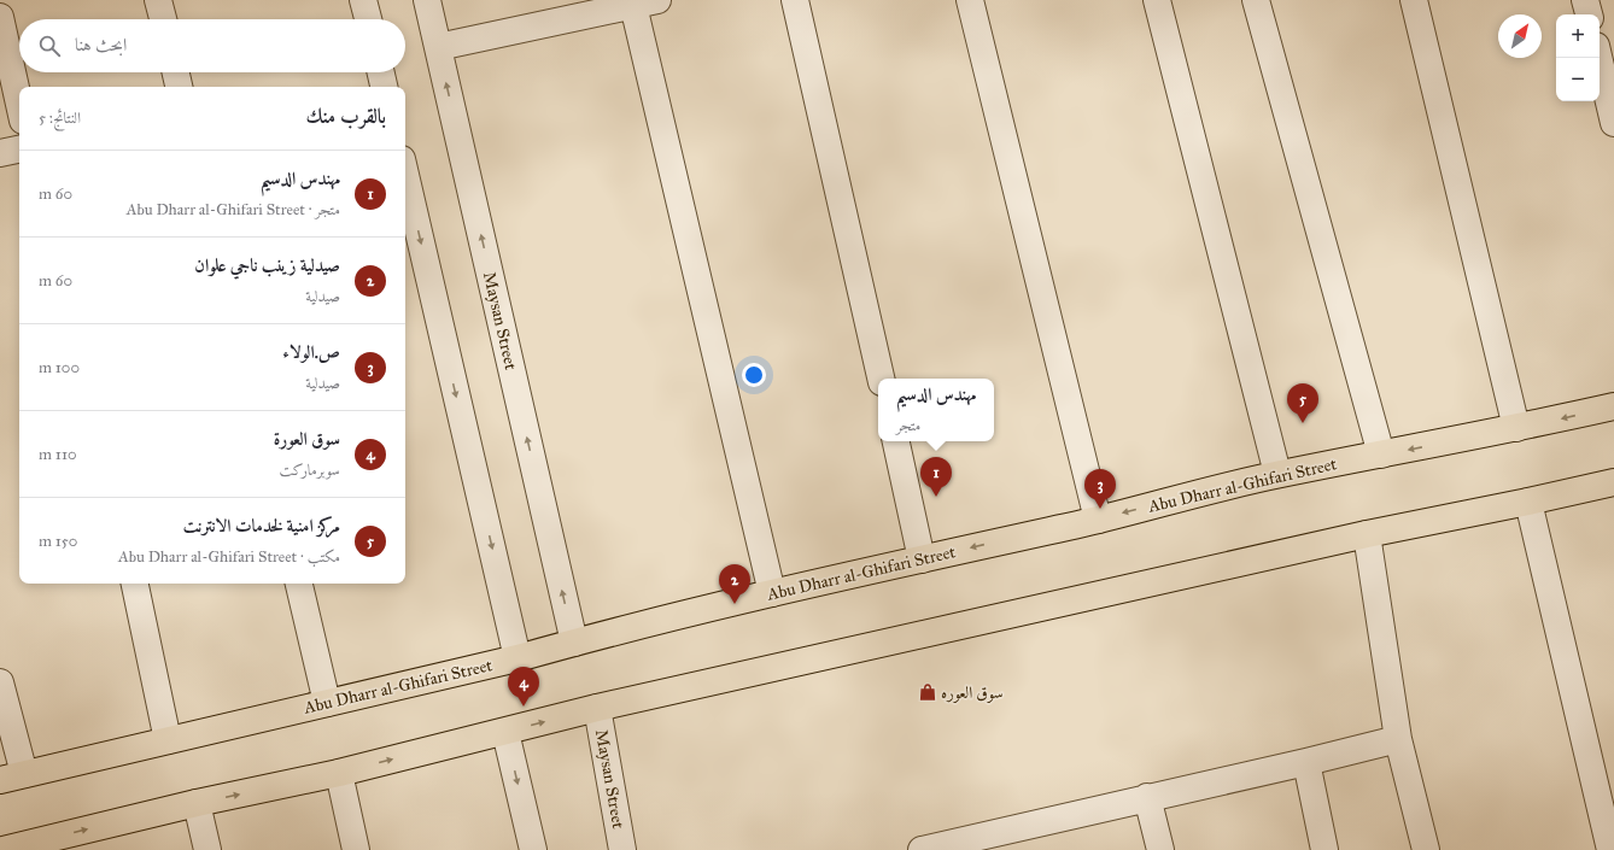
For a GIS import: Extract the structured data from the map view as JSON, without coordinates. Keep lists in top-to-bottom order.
{
  "streets": {
    "main road": ["Abu Dharr al-Ghifari Street"],
    "street": ["Maysan Street"]
  },
  "crossings": [
    ["Maysan Street", "Abu Dharr al-Ghifari Street"]
  ],
  "places": {
    "shop": ["سوق العوره"]
  },
  "north": "top right",
  "page": {
    "map_buttons": ["+", "−"],
    "search": "ابحث هنا",
    "heading": ["بالقرب منك", "النتائج: 5"],
    "list": [
      {
        "mark": "1",
        "name": "مهندس الدسيم",
        "note": "متجر · Abu Dharr al-Ghifari Street",
        "value": "60 m"
      },
      {
        "mark": "2",
        "name": "صيدلية زينب ناجي علوان",
        "note": "صيدلية",
        "value": "60 m"
      },
      {
        "mark": "3",
        "name": "ص.الولاء",
        "note": "صيدلية",
        "value": "100 m"
      },
      {
        "mark": "4",
        "name": "سوق العورة",
        "note": "سوبرماركت",
        "value": "110 m"
      },
      {
        "mark": "5",
        "name": "مركز امنية لخدمات الانترنت",
        "note": "مكتب · Abu Dharr al-Ghifari Street",
        "value": "150 m"
      }
    ],
    "popup": ["مهندس الدسيم", "متجر"],
    "pins": [
      "5",
      "1",
      "3",
      "2",
      "4"
    ]
  }
}
